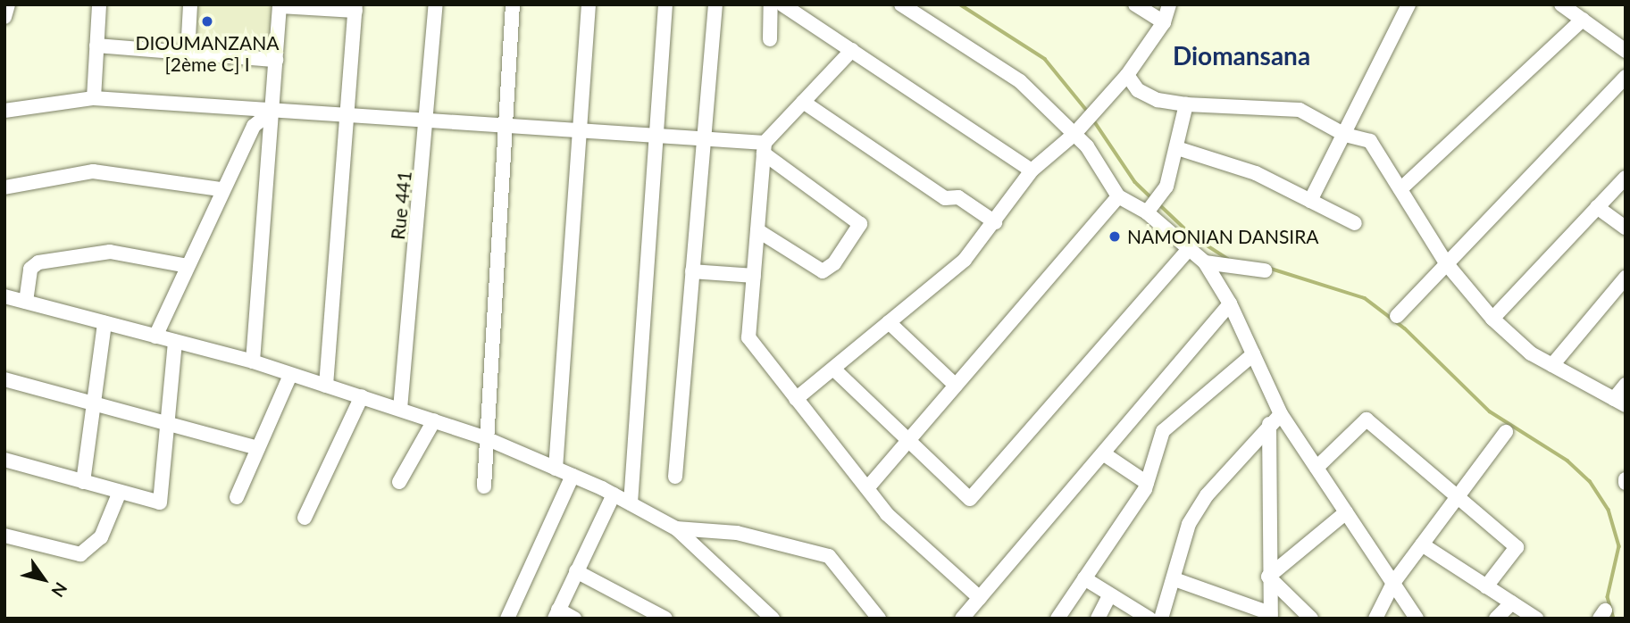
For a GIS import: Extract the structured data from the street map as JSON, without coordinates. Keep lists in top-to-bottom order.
{
  "streets": {
    "street": ["Rue 441"]
  },
  "districts": ["Diomansana"],
  "places": ["DIOUMANZANA [2ème C] I", "NAMONIAN DANSIRA"],
  "north": "bottom right"
}
